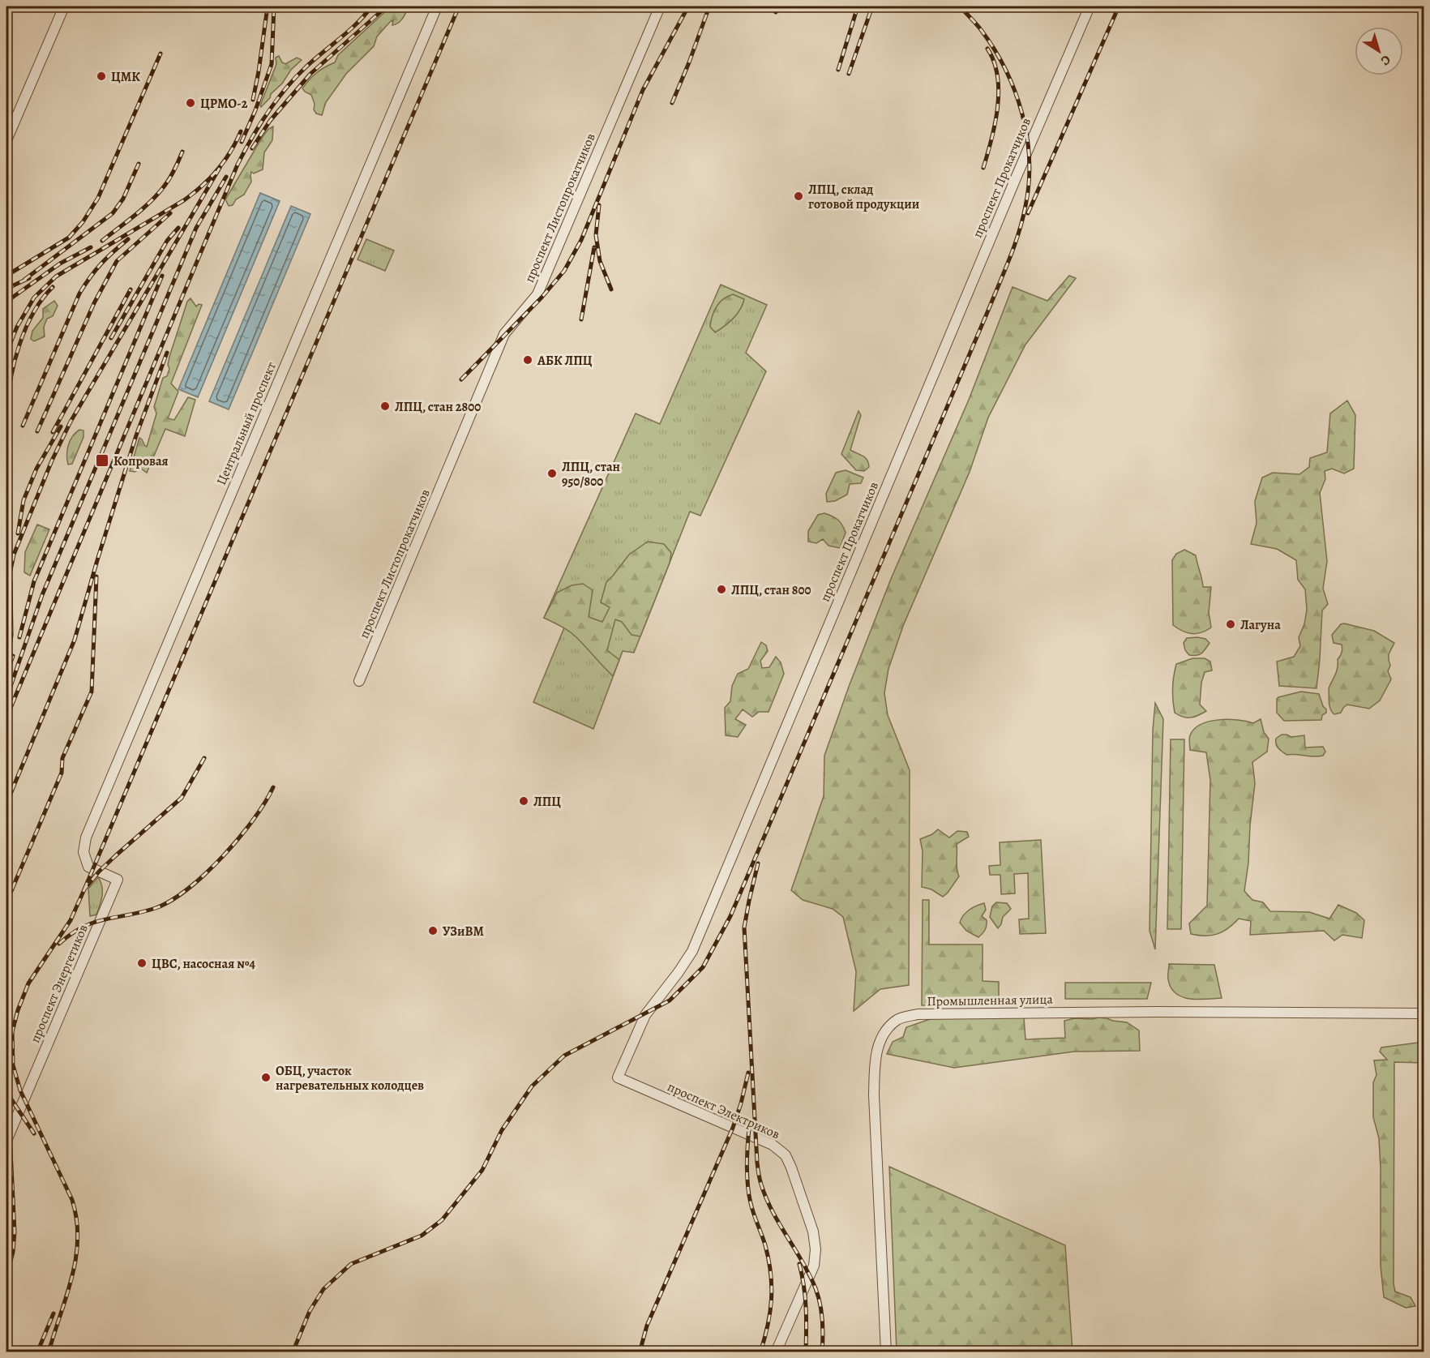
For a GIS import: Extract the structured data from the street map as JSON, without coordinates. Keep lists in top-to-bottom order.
{
  "streets": {
    "street": [
      "проспект Прокатчиков",
      "проспект Листопрокатчиков",
      "Центральный проспект",
      "проспект Энергетиков",
      "Промышленная улица",
      "проспект Электриков"
    ]
  },
  "crossings": [
    ["проспект Прокатчиков", "проспект Электриков"],
    ["Центральный проспект", "проспект Энергетиков"]
  ],
  "places": {
    "other": [
      "ЦМК",
      "ЦРМО-2",
      "ЛПЦ, склад готовой продукции",
      "АБК ЛПЦ",
      "ЛПЦ, стан 2800",
      "ЛПЦ, стан 950/800",
      "ЛПЦ, стан 800",
      "Лагуна",
      "ЛПЦ",
      "УЗиВМ",
      "ЦВС, насосная №4",
      "ОБЦ, участок нагревательных колодцев"
    ],
    "transit": ["Копровая"]
  },
  "north": "bottom right"
}
